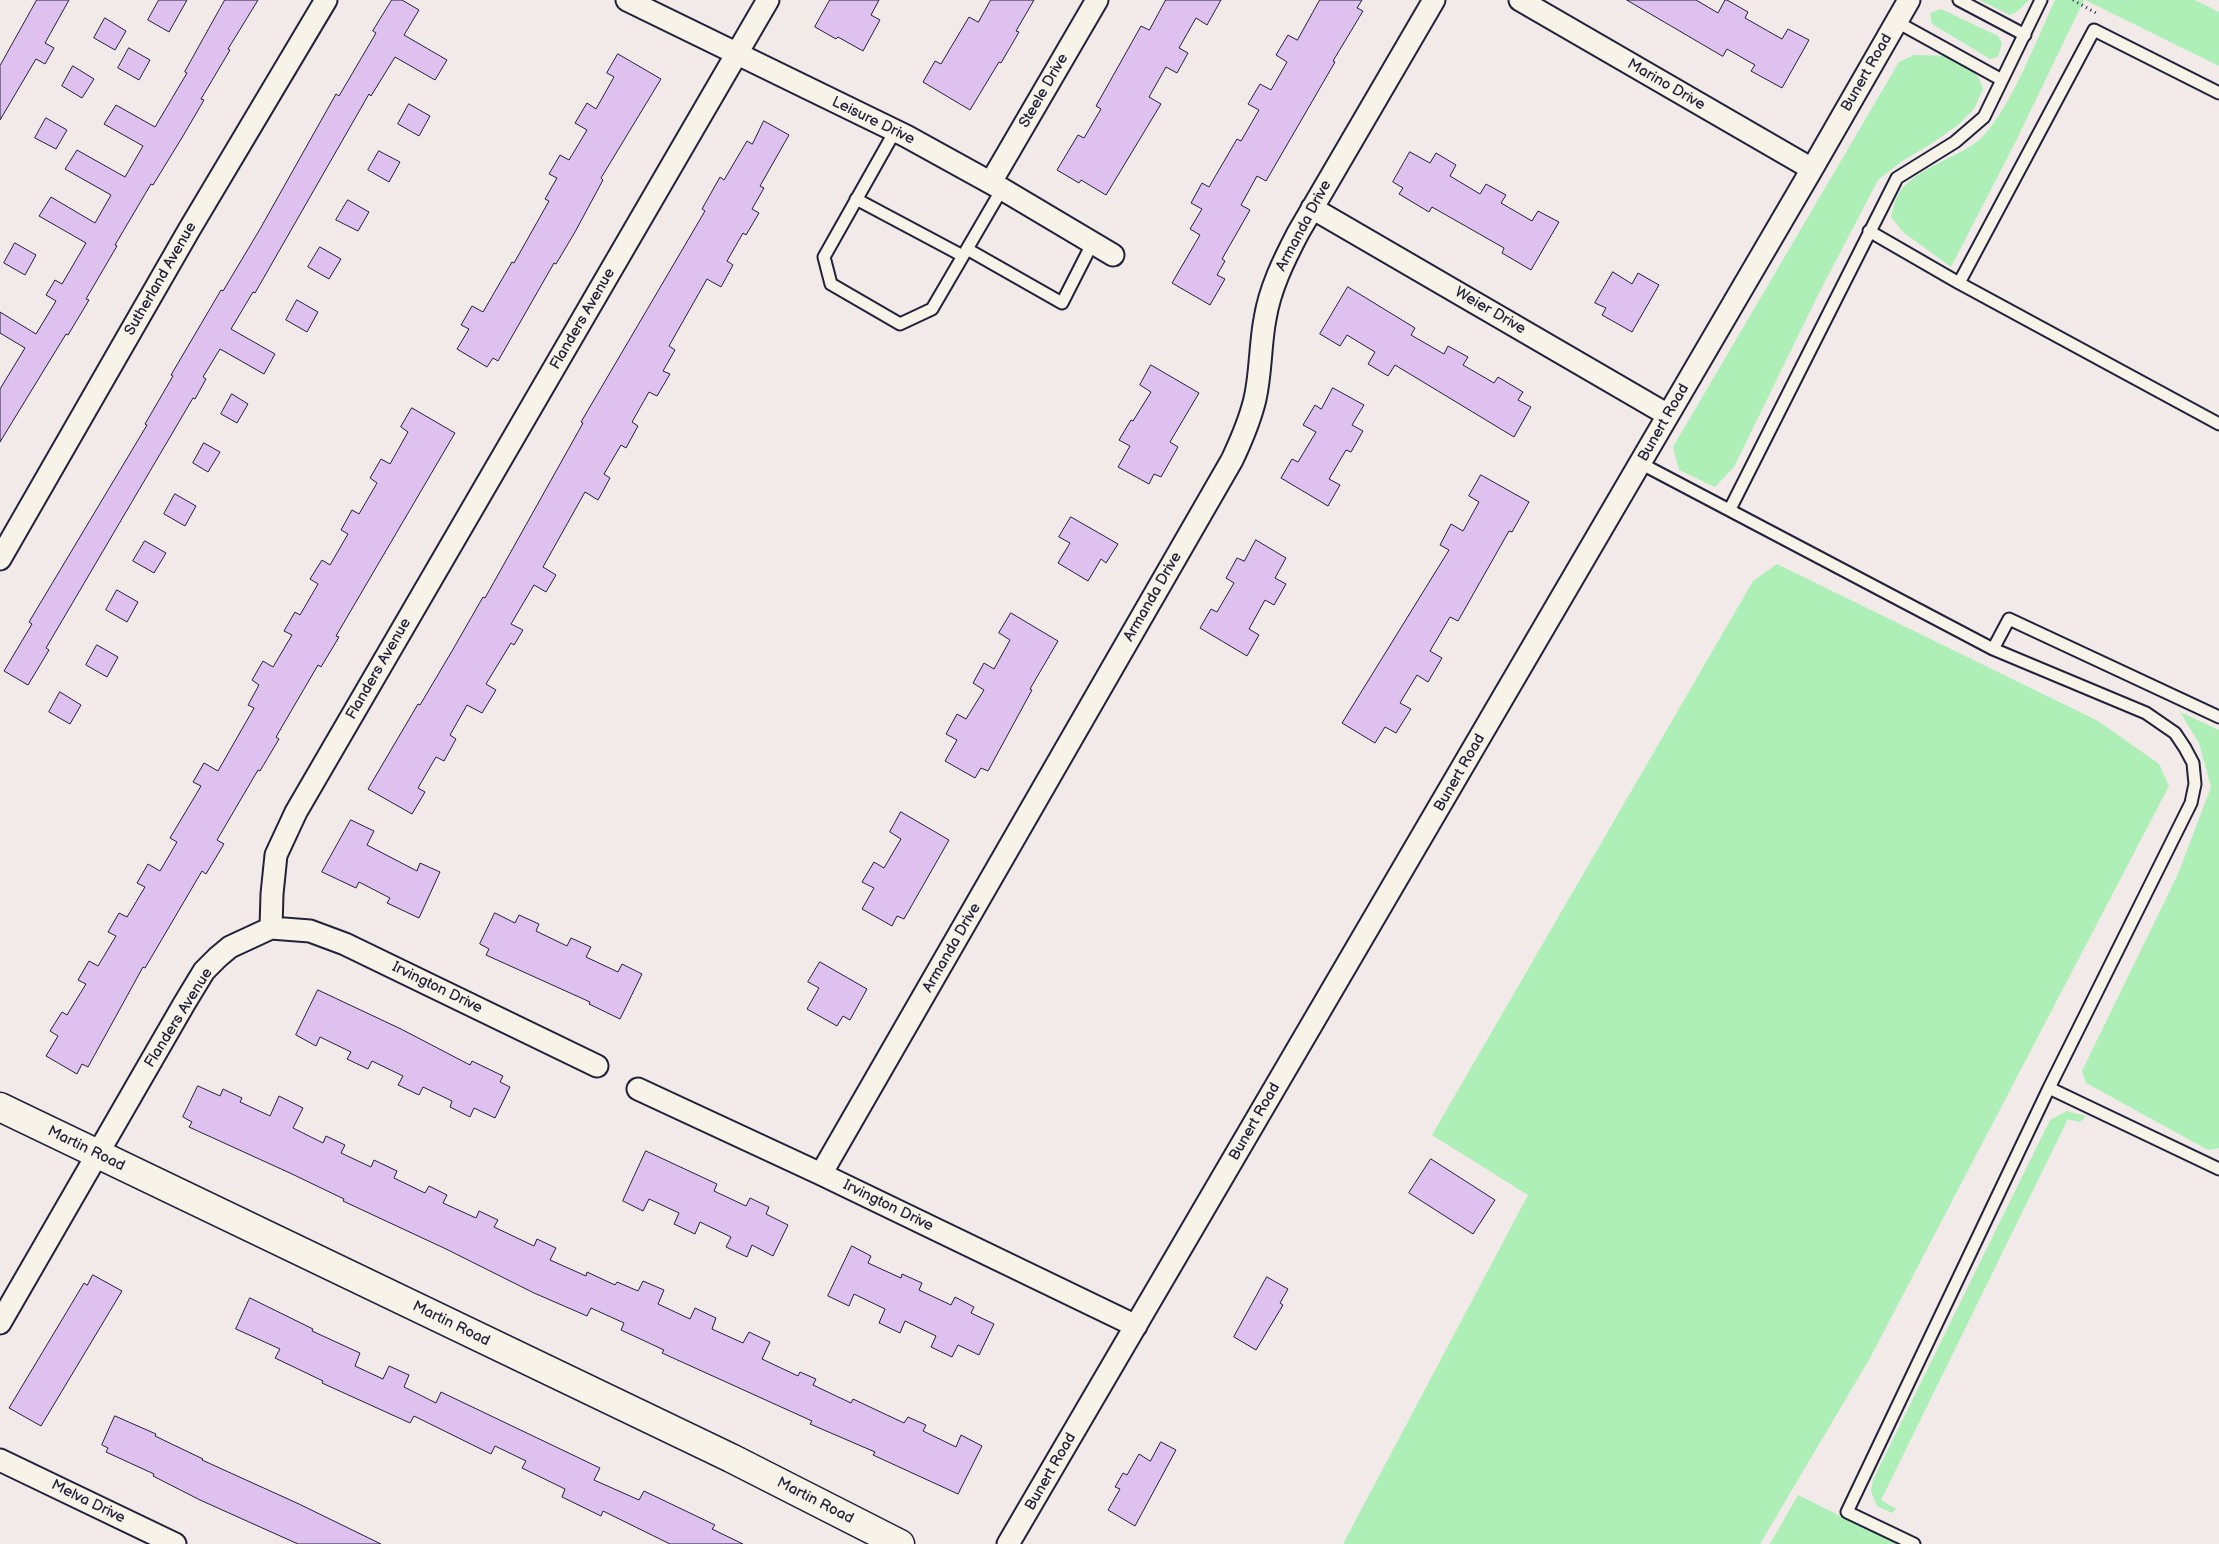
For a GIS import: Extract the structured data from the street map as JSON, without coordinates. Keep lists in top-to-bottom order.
{
  "streets": {
    "street": [
      "Bunert Road",
      "Marino Drive",
      "Steele Drive",
      "Leisure Drive",
      "Armanda Drive",
      "Sutherland Avenue",
      "Weier Drive",
      "Flanders Avenue",
      "Irvington Drive",
      "Martin Road",
      "Melva Drive"
    ]
  },
  "crossings": [
    ["Bunert Road", "Marino Drive"],
    ["Bunert Road", "Weier Drive"],
    ["Bunert Road", "Irvington Drive"],
    ["Steele Drive", "Leisure Drive"],
    ["Leisure Drive", "Flanders Avenue"],
    ["Armanda Drive", "Weier Drive"],
    ["Armanda Drive", "Irvington Drive"],
    ["Flanders Avenue", "Irvington Drive"],
    ["Flanders Avenue", "Martin Road"]
  ]
}
